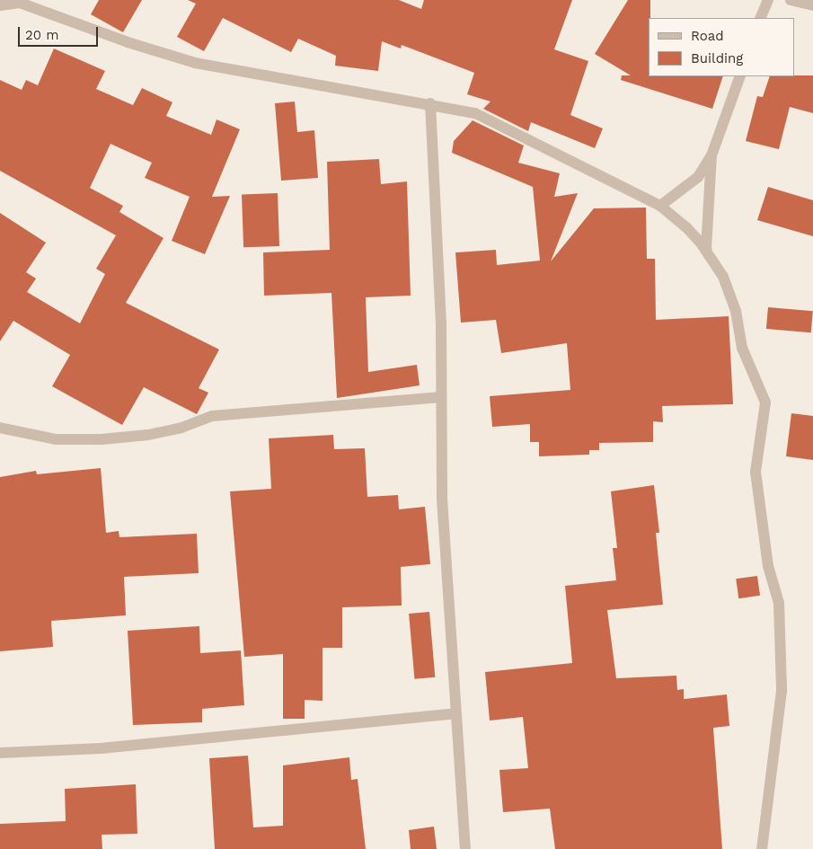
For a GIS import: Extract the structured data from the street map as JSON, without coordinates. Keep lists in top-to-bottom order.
{
  "legend": ["Road", "Building"],
  "scale_bar": "20 m"
}
